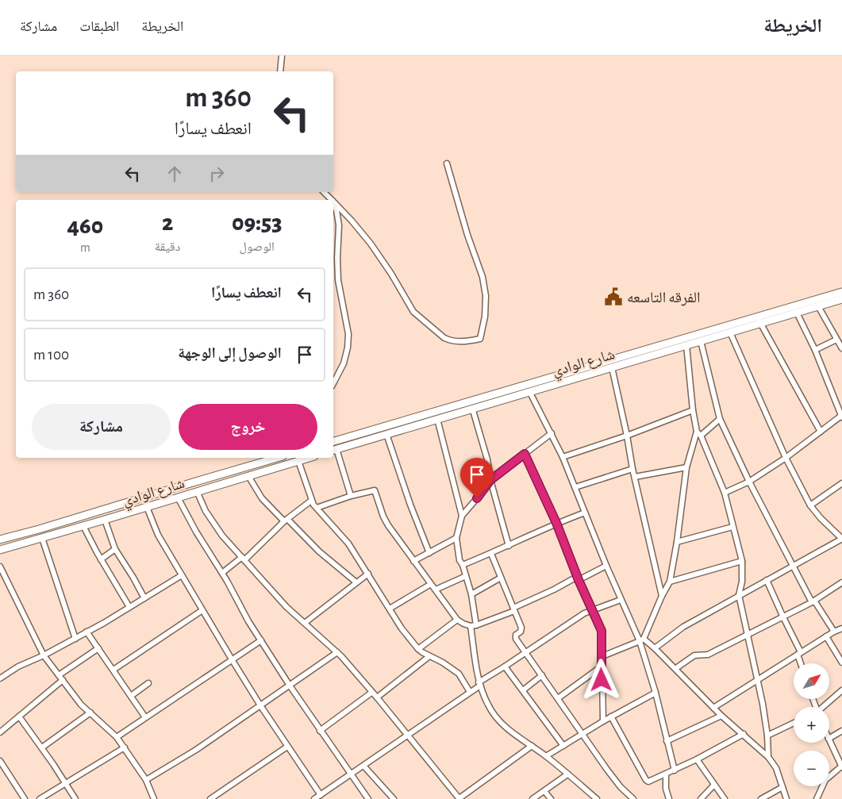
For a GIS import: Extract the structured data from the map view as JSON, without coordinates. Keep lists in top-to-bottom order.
{
  "streets": {
    "main road": ["شارع الوادي"]
  },
  "places": {
    "public building": ["الفرقه التاسعه"]
  },
  "north": "top right",
  "page": {
    "header": "الخريطة",
    "nav": ["الخريطة", "الطبقات", "مشاركة"],
    "turn": ["360 m", "انعطف يسارًا"],
    "eta": [
      "09:53",
      "الوصول",
      "2",
      "دقيقة",
      "460",
      "m"
    ],
    "list": [
      {
        "name": "انعطف يسارًا",
        "value": "360 m"
      },
      {
        "name": "الوصول إلى الوجهة",
        "value": "100 m"
      }
    ],
    "buttons": ["خروج", "مشاركة"],
    "map_buttons": ["+", "−"]
  }
}
